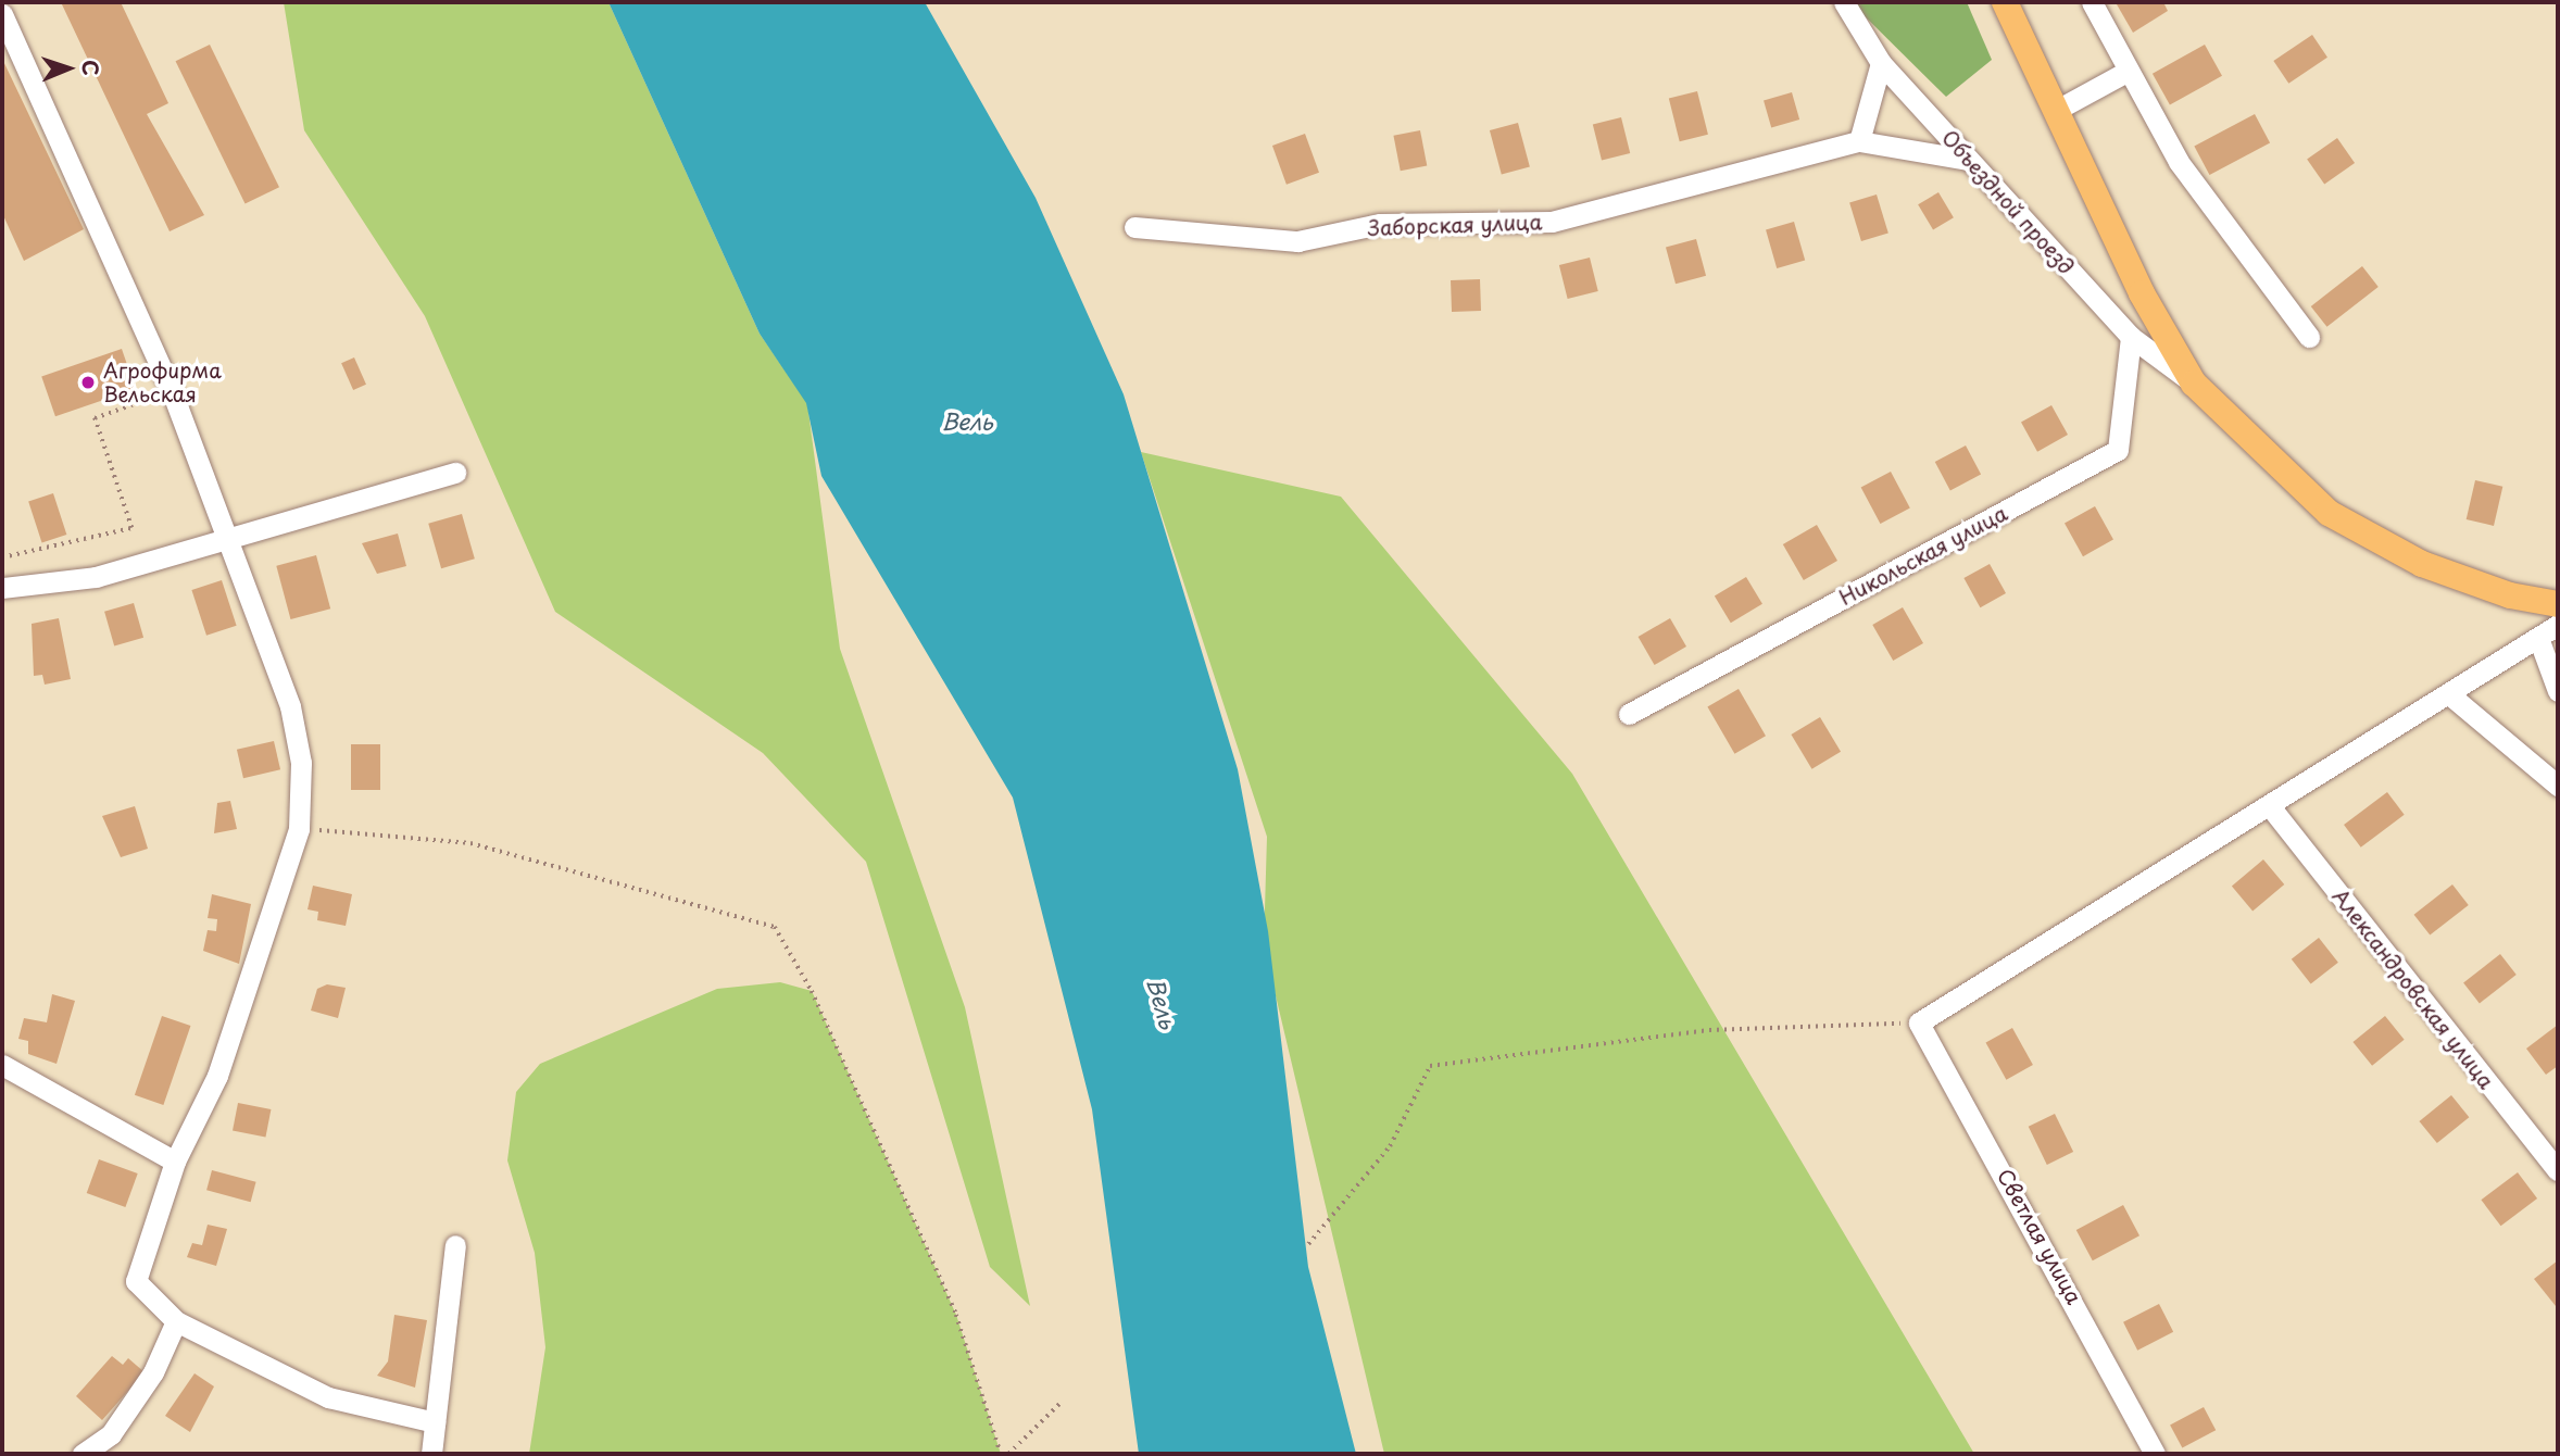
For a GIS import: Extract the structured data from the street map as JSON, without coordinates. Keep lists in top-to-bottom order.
{
  "streets": {
    "street": [
      "Объездной проезд",
      "Заборская улица",
      "Никольская улица",
      "Александровская улица",
      "Светлая улица"
    ]
  },
  "crossings": [
    ["Объездной проезд", "Никольская улица"]
  ],
  "water": ["Вель"],
  "places": ["Агрофирма Вельская"],
  "north": "right"
}
